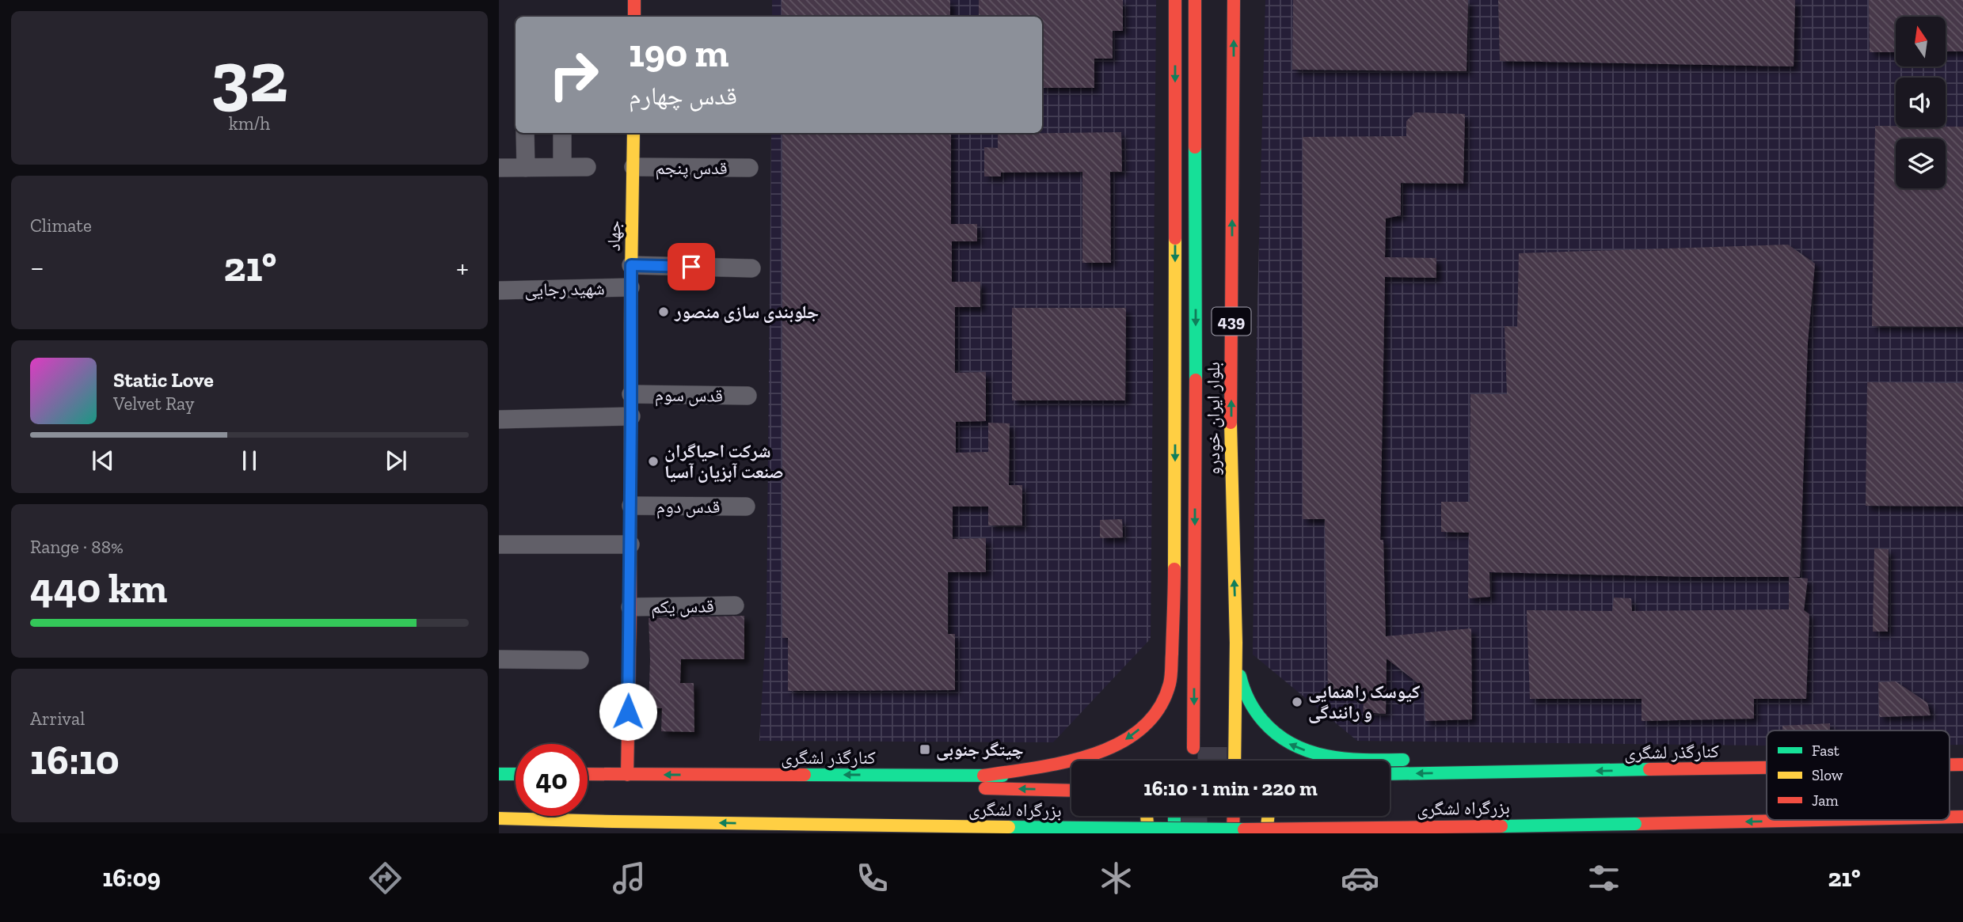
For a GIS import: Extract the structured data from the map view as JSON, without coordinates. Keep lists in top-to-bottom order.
{
  "streets": {
    "main road": [
      "جهاد",
      "439",
      "بلوار ایران خودرو",
      "کنارگذر لشگری",
      "بزرگراه لشگری"
    ],
    "street": [
      "قدس پنجم",
      "شهید رجایی",
      "قدس سوم",
      "قدس دوم",
      "قدس یکم"
    ]
  },
  "crossings": [
    ["قدس پنجم", "جهاد"],
    ["جهاد", "شهید رجایی"],
    ["جهاد", "قدس سوم"],
    ["جهاد", "قدس دوم"],
    ["جهاد", "قدس یکم"],
    ["جهاد", "کنارگذر لشگری"]
  ],
  "places": {
    "other": ["جلوبندی سازی منصور", "شرکت احیاگران صنعت آبزیان آسیا", "کیوسک راهنمایی و رانندگی"],
    "transit": ["چیتگر جنوبی"]
  },
  "legend": ["Fast", "Slow", "Jam"],
  "north": "top",
  "page": {
    "tile": [
      ["32", "km/h"],
      "Climate",
      ["Range · 88%", "440 km"],
      ["Arrival", "16:10"]
    ],
    "turn": ["190 m", "قدس چهارم"],
    "heat": ["−", "21°", "+"],
    "song": ["Static Love", "Velvet Ray"],
    "limit": "40",
    "trip": "16:10 · 1 min · 220 m",
    "tabs": ["16:09", "21°"]
  }
}
